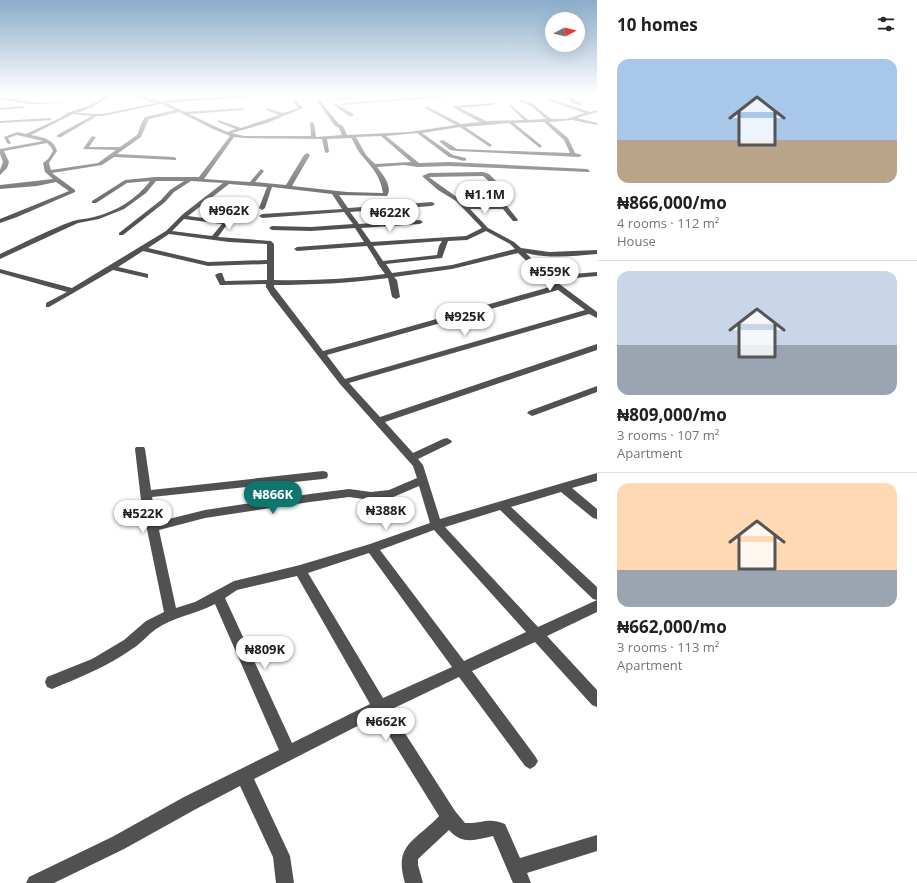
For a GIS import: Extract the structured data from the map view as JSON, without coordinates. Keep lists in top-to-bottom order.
{
  "north": "right",
  "page": {
    "heading": "10 homes",
    "list": [
      {
        "name": "₦866,000/mo",
        "note": "4 rooms · 112 m² · House"
      },
      {
        "name": "₦809,000/mo",
        "note": "3 rooms · 107 m² · Apartment"
      },
      {
        "name": "₦662,000/mo",
        "note": "3 rooms · 113 m² · Apartment"
      }
    ],
    "price": [
      "₦1.1M",
      "₦962K",
      "₦622K",
      "₦559K",
      "₦925K",
      "₦866K",
      "₦388K",
      "₦522K",
      "₦809K",
      "₦662K"
    ]
  }
}
